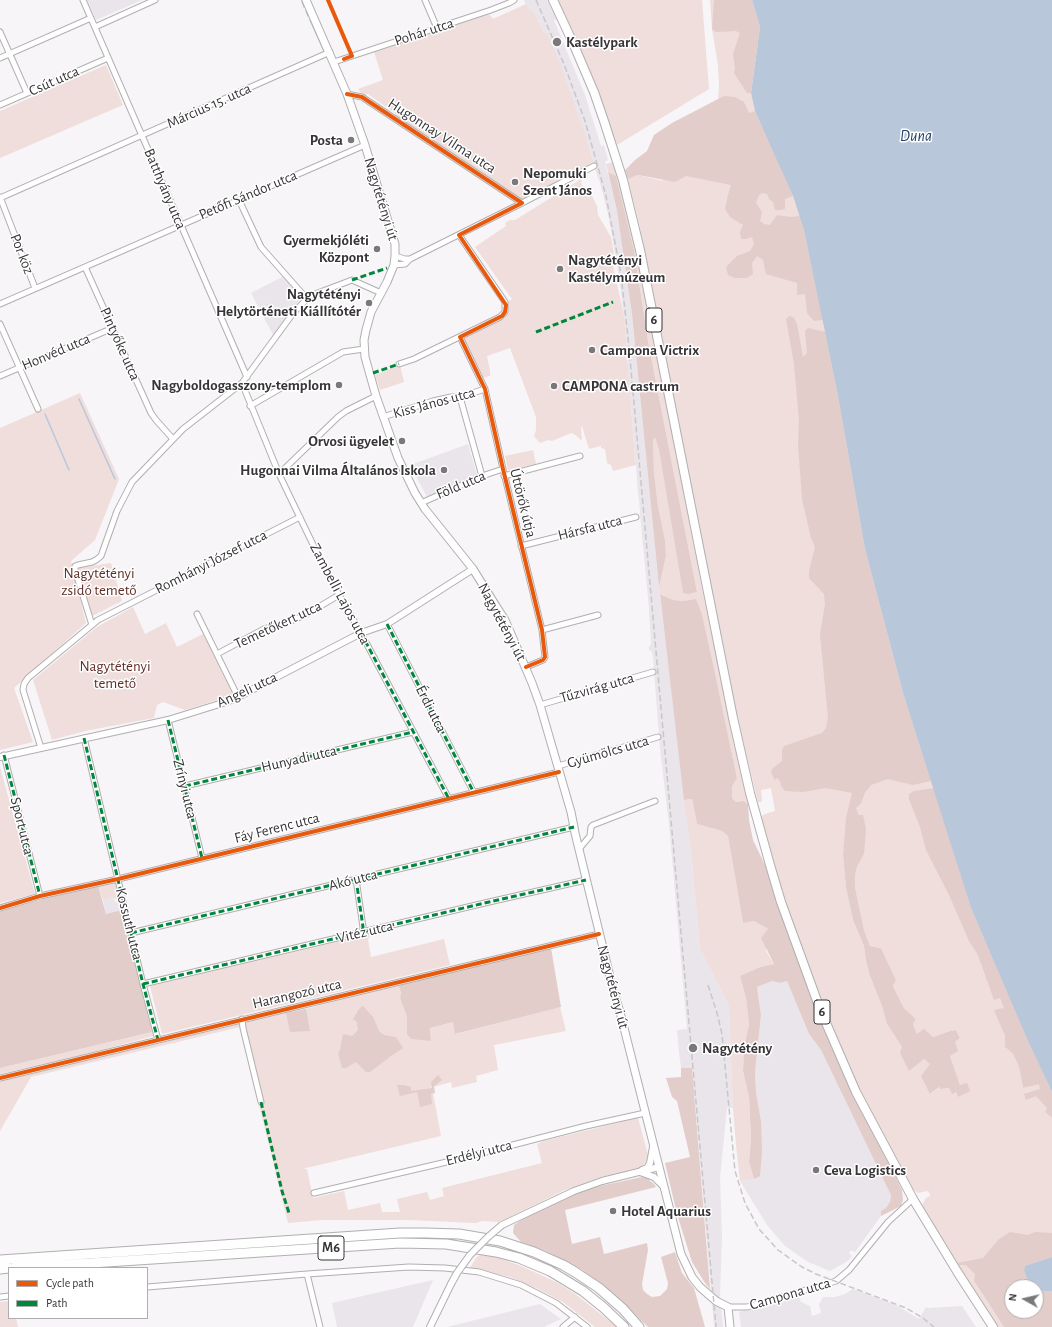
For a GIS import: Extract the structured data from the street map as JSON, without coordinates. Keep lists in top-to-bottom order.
{
  "streets": {
    "highway": ["M6"],
    "main road": ["Nagytétényi út", "6"],
    "street": [
      "Pohár utca",
      "Csút utca",
      "Március 15. utca",
      "Hugonnay Vilma utca",
      "Batthyány utca",
      "Petőfi Sándor utca",
      "Por köz",
      "Pintyőke utca",
      "Honvéd utca",
      "Kiss János utca",
      "Föld utca",
      "Úttörők útja",
      "Hársfa utca",
      "Romhányi József utca",
      "Zambelli Lajos utca",
      "Temetőkert utca",
      "Tűzvirág utca",
      "Angeli utca",
      "Érdi utca",
      "Gyümölcs utca",
      "Hunyadi utca",
      "Zrínyi utca",
      "Sport utca",
      "Fáy Ferenc utca",
      "Akó utca",
      "Kossuth utca",
      "Vitéz utca",
      "Harangozó utca",
      "Erdélyi utca",
      "Campona utca"
    ]
  },
  "crossings": [
    ["Pohár utca", "Nagytétényi út"],
    ["Csút utca", "Batthyány utca"],
    ["Március 15. utca", "Batthyány utca"],
    ["Március 15. utca", "Nagytétényi út"],
    ["Március 15. utca", "Por köz"],
    ["Hugonnay Vilma utca", "Nagytétényi út"],
    ["Batthyány utca", "Petőfi Sándor utca"],
    ["Petőfi Sándor utca", "Nagytétényi út"],
    ["Petőfi Sándor utca", "Por köz"],
    ["Petőfi Sándor utca", "Pintyőke utca"],
    ["Nagytétényi út", "Kiss János utca"],
    ["Nagytétényi út", "Föld utca"],
    ["Nagytétényi út", "Úttörők útja"],
    ["Nagytétényi út", "Tűzvirág utca"],
    ["Nagytétényi út", "Angeli utca"],
    ["Nagytétényi út", "Gyümölcs utca"],
    ["Nagytétényi út", "Fáy Ferenc utca"],
    ["Nagytétényi út", "Akó utca"],
    ["Nagytétényi út", "Vitéz utca"],
    ["Nagytétényi út", "Harangozó utca"],
    ["Nagytétényi út", "Erdélyi utca"],
    ["Nagytétényi út", "Campona utca"],
    ["6", "Campona utca"],
    ["Pintyőke utca", "Honvéd utca"],
    ["Kiss János utca", "Úttörők útja"],
    ["Föld utca", "Úttörők útja"],
    ["Úttörők útja", "Hársfa utca"],
    ["Romhányi József utca", "Zambelli Lajos utca"],
    ["Romhányi József utca", "Angeli utca"],
    ["Zambelli Lajos utca", "Temetőkert utca"],
    ["Zambelli Lajos utca", "Angeli utca"],
    ["Zambelli Lajos utca", "Hunyadi utca"],
    ["Zambelli Lajos utca", "Fáy Ferenc utca"],
    ["Angeli utca", "Érdi utca"],
    ["Angeli utca", "Zrínyi utca"],
    ["Angeli utca", "Sport utca"],
    ["Angeli utca", "Kossuth utca"],
    ["Érdi utca", "Fáy Ferenc utca"],
    ["Gyümölcs utca", "Fáy Ferenc utca"],
    ["Hunyadi utca", "Zrínyi utca"],
    ["Zrínyi utca", "Fáy Ferenc utca"],
    ["Sport utca", "Fáy Ferenc utca"],
    ["Fáy Ferenc utca", "Kossuth utca"],
    ["Akó utca", "Kossuth utca"],
    ["Kossuth utca", "Vitéz utca"],
    ["Kossuth utca", "Harangozó utca"]
  ],
  "water": ["Duna"],
  "parks": ["Nagytétényi zsidó temető", "Nagytétényi temető"],
  "places": [
    "Kastélypark",
    "Posta",
    "Nepomuki Szent János",
    "Gyermekjóléti Központ",
    "Nagytétényi Kastélymúzeum",
    "Nagytétényi Helytörténeti Kiállítótér",
    "Campona Victrix",
    "Nagyboldogasszony-templom",
    "CAMPONA castrum",
    "Orvosi ügyelet",
    "Hugonnai Vilma Általános Iskola",
    "Nagytétény",
    "Ceva Logistics",
    "Hotel Aquarius"
  ],
  "legend": ["Cycle path", "Path"],
  "north": "left"
}
